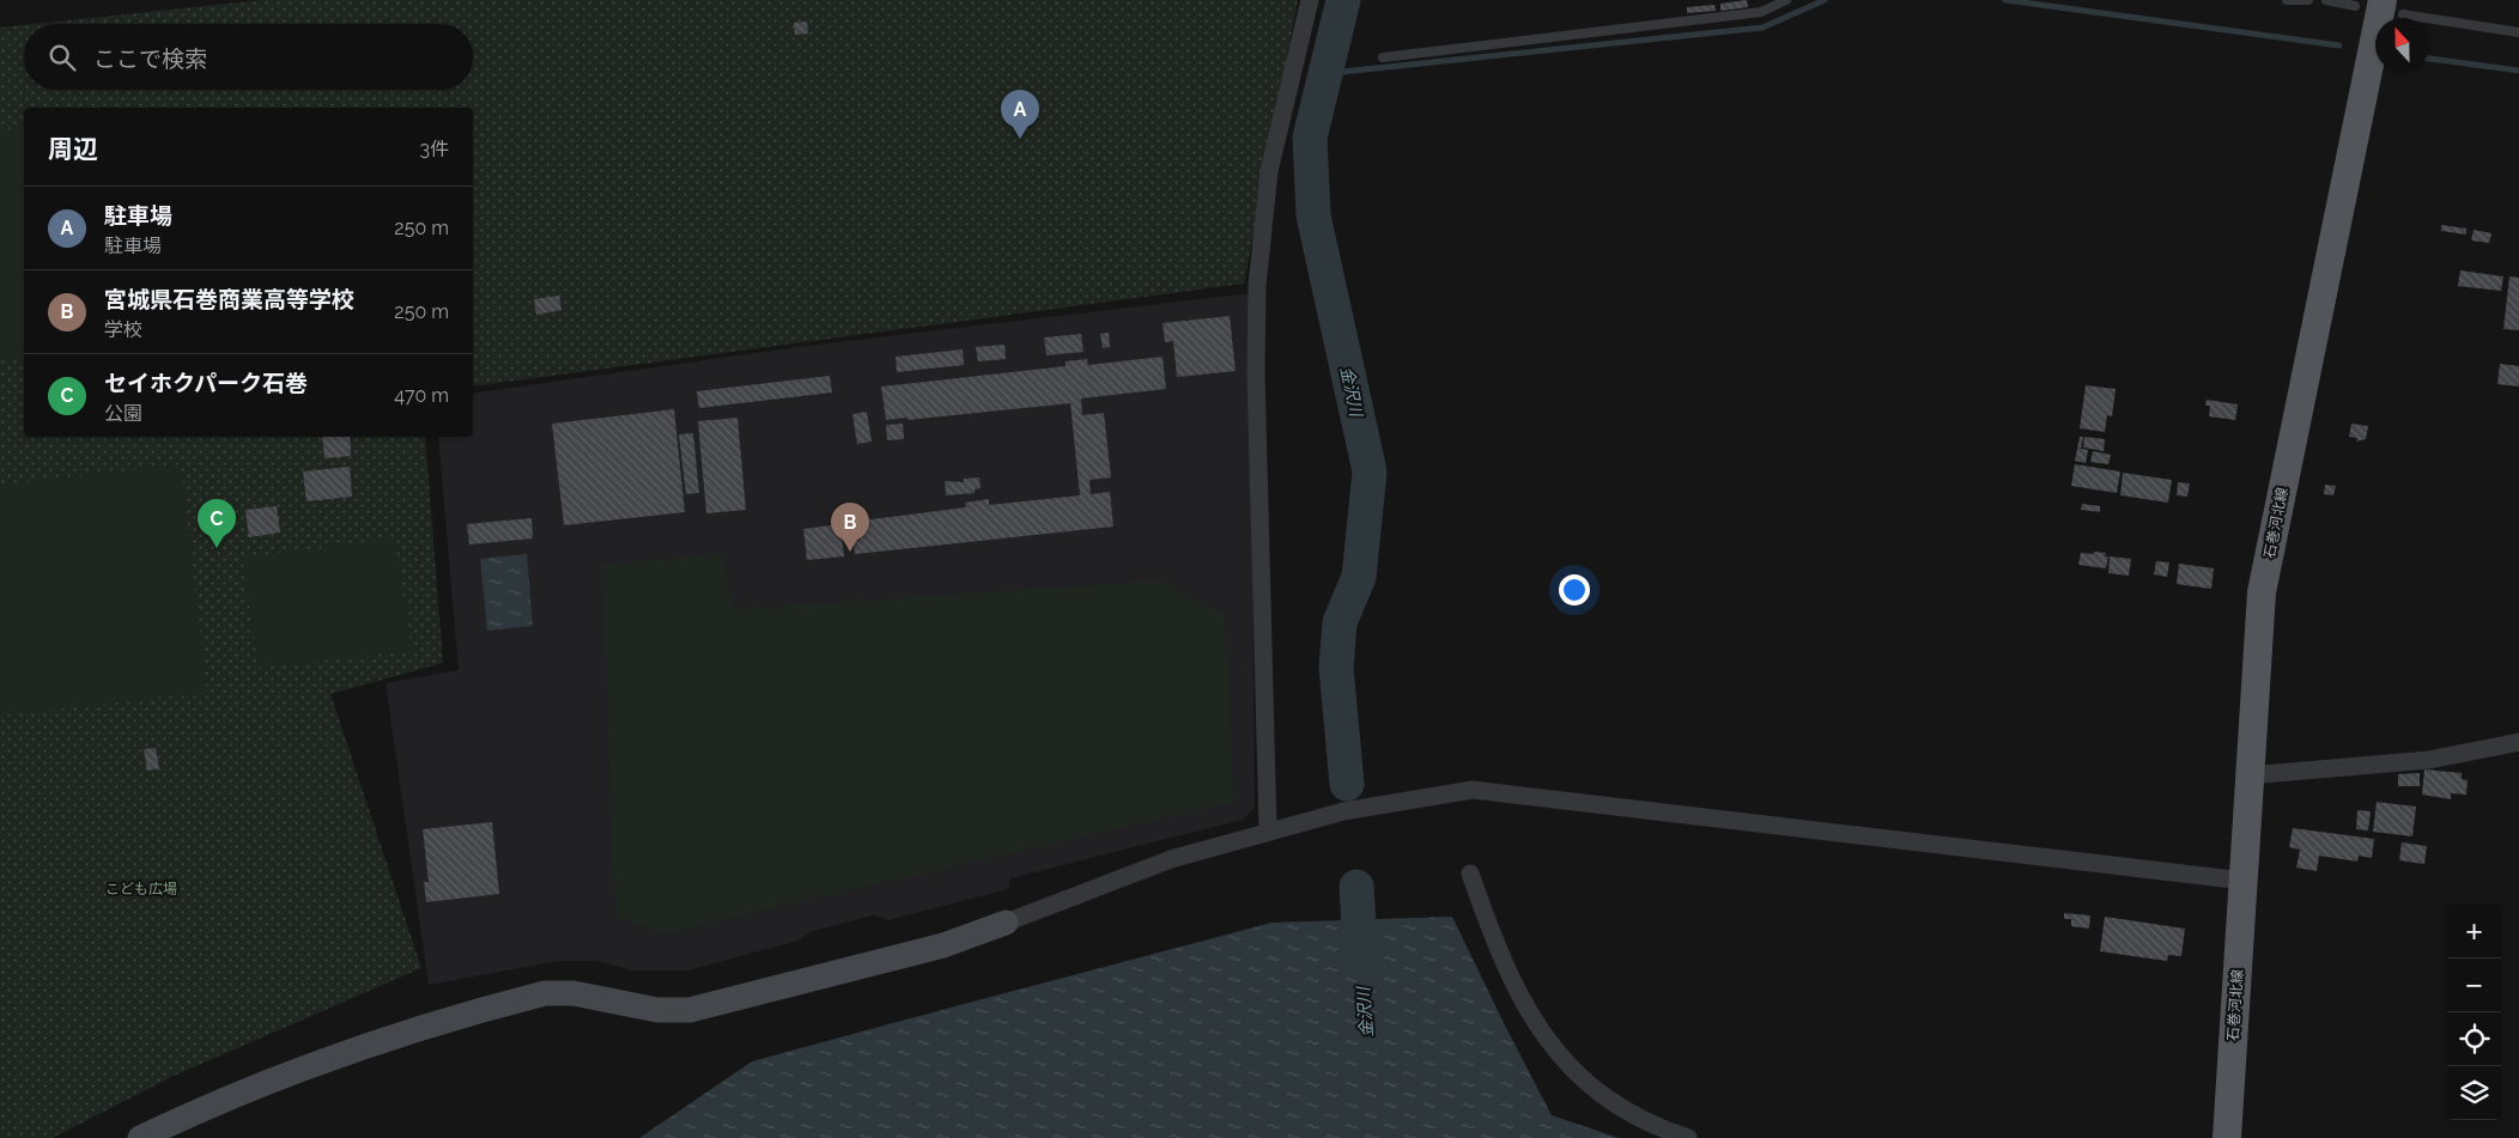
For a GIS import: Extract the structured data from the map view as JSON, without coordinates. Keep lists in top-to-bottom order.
{
  "streets": {
    "main road": ["石巻河北線"]
  },
  "water": ["金沢川"],
  "parks": ["こども広場"],
  "north": "top",
  "page": {
    "search": "ここで検索",
    "pins": ["A", "C", "B"],
    "heading": ["周辺", "3件"],
    "list": [
      {
        "mark": "A",
        "name": "駐車場",
        "note": "駐車場",
        "value": "250 m"
      },
      {
        "mark": "B",
        "name": "宮城県石巻商業高等学校",
        "note": "学校",
        "value": "250 m"
      },
      {
        "mark": "C",
        "name": "セイホクパーク石巻",
        "note": "公園",
        "value": "470 m"
      }
    ],
    "map_buttons": ["+", "−"]
  }
}
